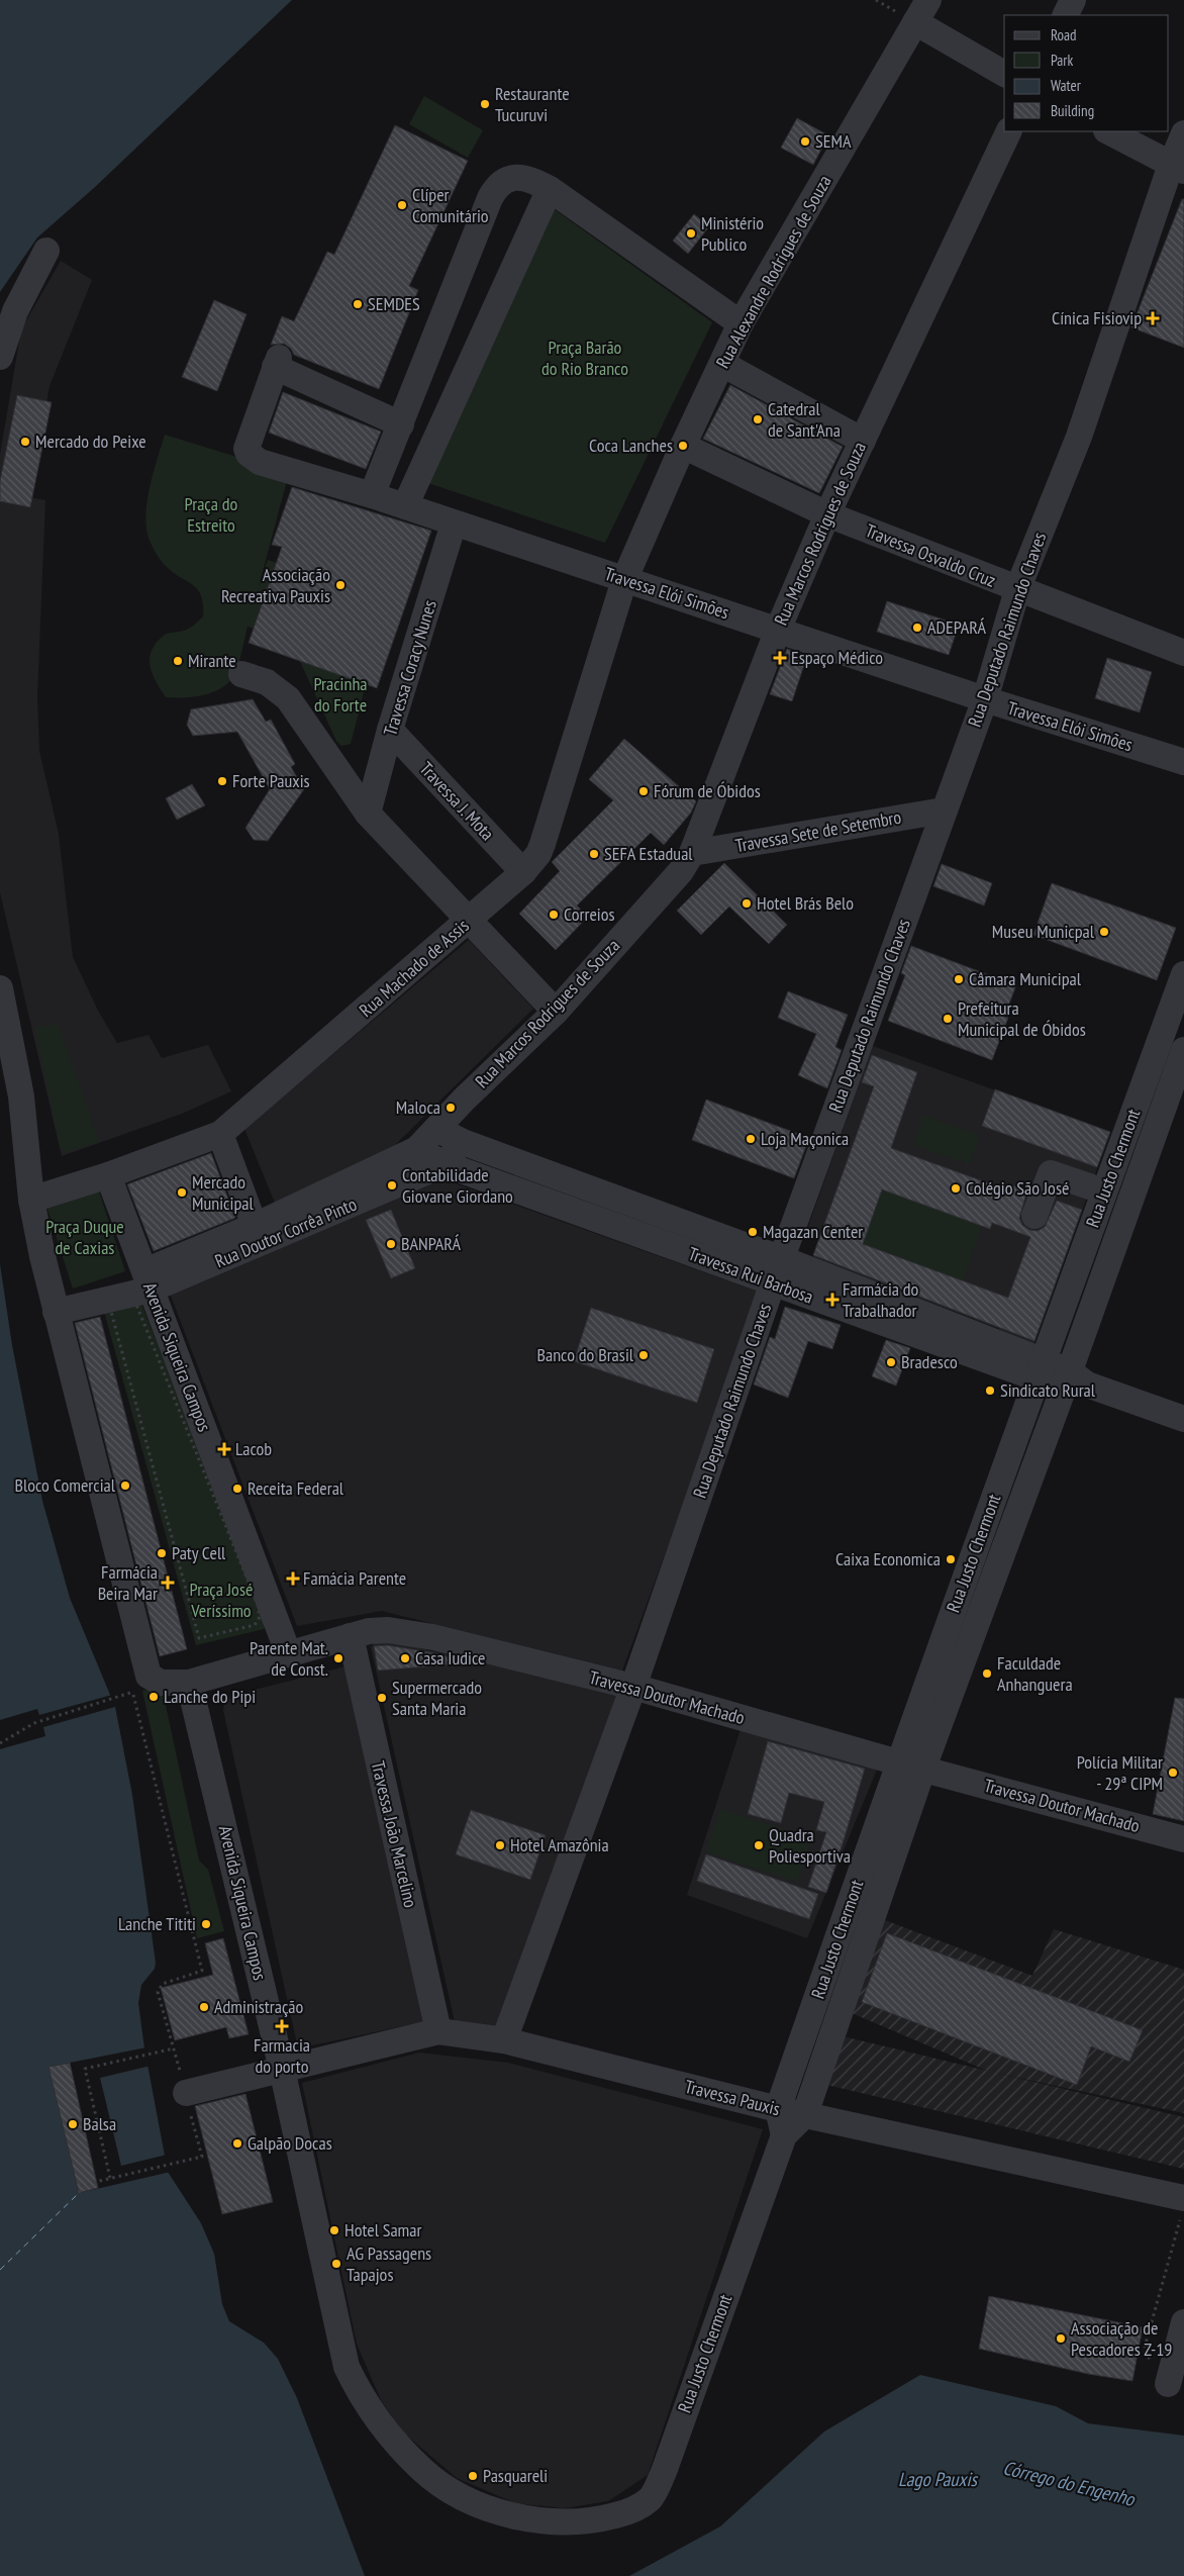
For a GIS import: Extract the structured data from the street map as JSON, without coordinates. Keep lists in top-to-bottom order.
{
  "streets": {
    "street": [
      "Rua Alexandre Rodrigues de Souza",
      "Rua Marcos Rodrigues de Souza",
      "Travessa Osvaldo Cruz",
      "Travessa Elói Simões",
      "Rua Deputado Raimundo Chaves",
      "Travessa Coracy Nunes",
      "Travessa J. Mota",
      "Travessa Sete de Setembro",
      "Rua Machado de Assis",
      "Rua Justo Chermont",
      "Rua Doutor Corrêa Pinto",
      "Travessa Rui Barbosa",
      "Avenida Siqueira Campos",
      "Travessa Doutor Machado",
      "Travessa João Marcelino",
      "Travessa Pauxis"
    ]
  },
  "crossings": [
    ["Rua Alexandre Rodrigues de Souza", "Travessa Osvaldo Cruz"],
    ["Rua Alexandre Rodrigues de Souza", "Travessa Elói Simões"],
    ["Rua Alexandre Rodrigues de Souza", "Rua Machado de Assis"],
    ["Rua Marcos Rodrigues de Souza", "Travessa Osvaldo Cruz"],
    ["Rua Marcos Rodrigues de Souza", "Travessa Elói Simões"],
    ["Rua Marcos Rodrigues de Souza", "Travessa Sete de Setembro"],
    ["Rua Marcos Rodrigues de Souza", "Rua Doutor Corrêa Pinto"],
    ["Rua Marcos Rodrigues de Souza", "Travessa Rui Barbosa"],
    ["Travessa Osvaldo Cruz", "Rua Deputado Raimundo Chaves"],
    ["Travessa Elói Simões", "Rua Deputado Raimundo Chaves"],
    ["Travessa Elói Simões", "Travessa Coracy Nunes"],
    ["Travessa Elói Simões", "Rua Machado de Assis"],
    ["Rua Deputado Raimundo Chaves", "Travessa Sete de Setembro"],
    ["Rua Deputado Raimundo Chaves", "Travessa Rui Barbosa"],
    ["Rua Deputado Raimundo Chaves", "Travessa Doutor Machado"],
    ["Rua Deputado Raimundo Chaves", "Travessa Pauxis"],
    ["Travessa Coracy Nunes", "Travessa J. Mota"],
    ["Travessa J. Mota", "Rua Machado de Assis"],
    ["Rua Machado de Assis", "Avenida Siqueira Campos"],
    ["Rua Justo Chermont", "Travessa Rui Barbosa"],
    ["Rua Justo Chermont", "Avenida Siqueira Campos"],
    ["Rua Justo Chermont", "Travessa Doutor Machado"],
    ["Rua Justo Chermont", "Travessa Pauxis"],
    ["Rua Doutor Corrêa Pinto", "Travessa Rui Barbosa"],
    ["Rua Doutor Corrêa Pinto", "Avenida Siqueira Campos"],
    ["Rua Doutor Corrêa Pinto", "Travessa Doutor Machado"],
    ["Avenida Siqueira Campos", "Travessa Doutor Machado"],
    ["Avenida Siqueira Campos", "Travessa Pauxis"],
    ["Travessa Doutor Machado", "Travessa João Marcelino"],
    ["Travessa João Marcelino", "Travessa Pauxis"]
  ],
  "water": ["Lago Pauxis", "Córrego do Engenho"],
  "parks": [
    "Praça Barão do Rio Branco",
    "Praça do Estreito",
    "Pracinha do Forte",
    "Praça Duque de Caxias",
    "Praça José Veríssimo"
  ],
  "places": {
    "other": [
      "Restaurante Tucuruvi",
      "SEMA",
      "Clíper Comunitário",
      "Ministério Publico",
      "SEMDES",
      "Catedral de Sant'Ana",
      "Mercado do Peixe",
      "Coca Lanches",
      "Associação Recreativa Pauxis",
      "ADEPARÁ",
      "Mirante",
      "Forte Pauxis",
      "Fórum de Óbidos",
      "SEFA Estadual",
      "Hotel Brás Belo",
      "Correios",
      "Museu Municpal",
      "Câmara Municipal",
      "Prefeitura Municipal de Óbidos",
      "Maloca",
      "Loja Maçonica",
      "Contabilidade Giovane Giordano",
      "Colégio São José",
      "Mercado Municipal",
      "Magazan Center",
      "BANPARÁ",
      "Banco do Brasil",
      "Bradesco",
      "Sindicato Rural",
      "Bloco Comercial",
      "Receita Federal",
      "Paty Cell",
      "Caixa Economica",
      "Parente Mat. de Const.",
      "Casa Iudice",
      "Faculdade Anhanguera",
      "Lanche do Pipi",
      "Supermercado Santa Maria",
      "Polícia Militar - 29ª CIPM",
      "Hotel Amazônia",
      "Quadra Poliesportiva",
      "Lanche Tititi",
      "Administração",
      "Balsa",
      "Galpão Docas",
      "Hotel Samar",
      "AG Passagens Tapajos",
      "Associação de Pescadores Z-19",
      "Pasquareli"
    ],
    "health": [
      "Cínica Fisiovip",
      "Espaço Médico",
      "Farmácia do Trabalhador",
      "Lacob",
      "Famácia Parente",
      "Farmácia Beira Mar",
      "Farmacia do porto"
    ]
  },
  "legend": [
    "Road",
    "Park",
    "Water",
    "Building"
  ]
}
